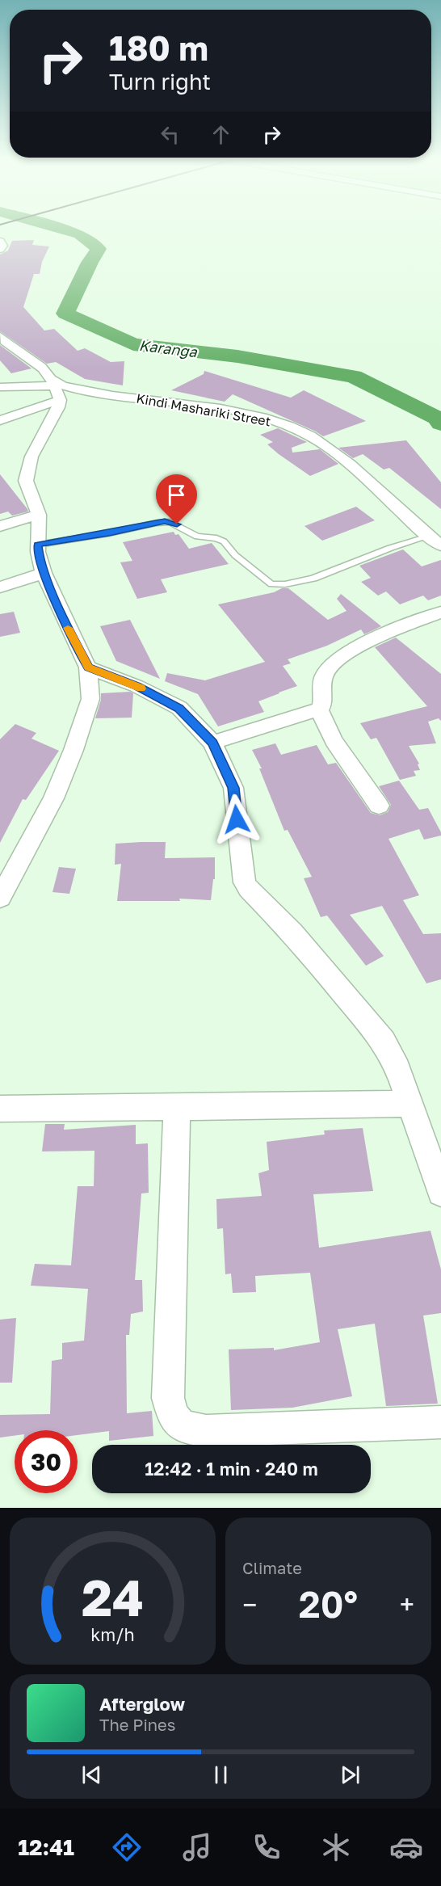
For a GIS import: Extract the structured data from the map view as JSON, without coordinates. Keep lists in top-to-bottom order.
{
  "streets": {
    "street": ["Kindi Mashariki Street"]
  },
  "water": ["Karanga"],
  "page": {
    "turn": ["180 m", "Turn right"],
    "limit": "30",
    "trip": "12:42 · 1 min · 240 m",
    "tile": "Climate",
    "heat": ["−", "20°", "+"],
    "song": ["Afterglow", "The Pines"],
    "tabs": "12:41",
    "gauge": ["24", "km/h"]
  }
}
